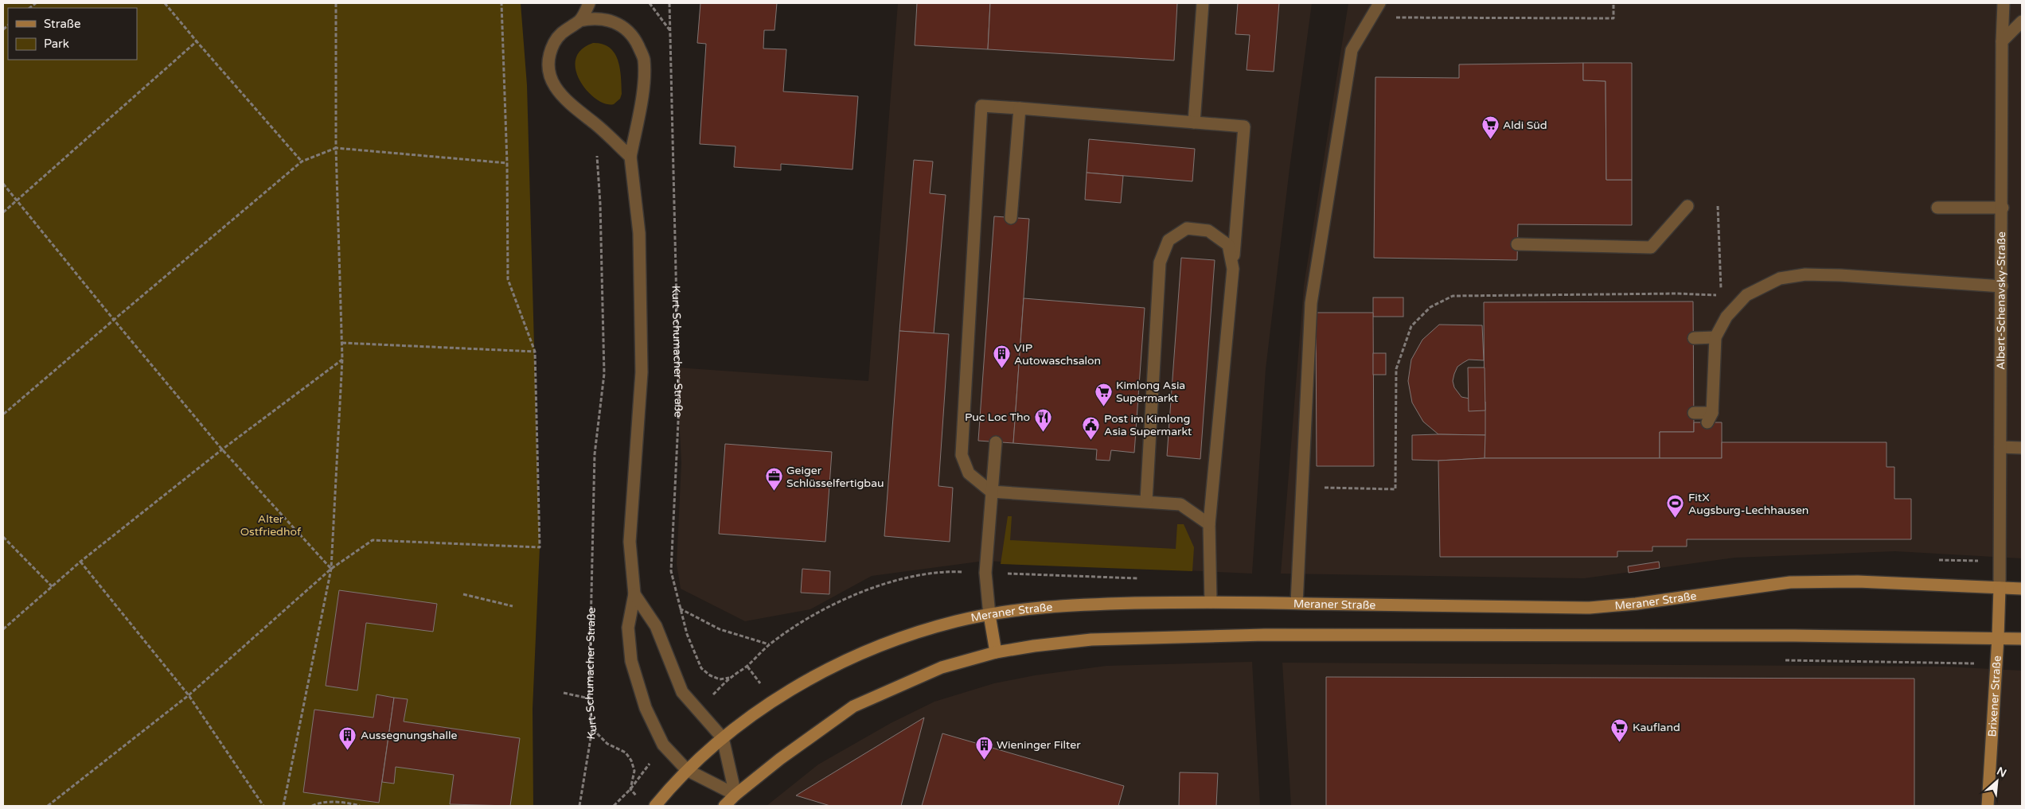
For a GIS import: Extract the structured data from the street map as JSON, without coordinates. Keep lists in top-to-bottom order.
{
  "streets": {
    "main road": ["Meraner Straße", "Brixener Straße"],
    "street": ["Albert-Schenavsky-Straße"],
    "path": ["Kurt-Schumacher-Straße"]
  },
  "crossings": [
    ["Albert-Schenavsky-Straße", "Meraner Straße"],
    ["Albert-Schenavsky-Straße", "Brixener Straße"],
    ["Meraner Straße", "Brixener Straße"]
  ],
  "parks": ["Alter Ostfriedhof"],
  "places": {
    "supermarket": ["Aldi Süd", "Kimlong Asia Supermarkt", "Kaufland"],
    "building": ["VIP Autowaschsalon", "Aussegnungshalle", "Wieninger Filter"],
    "restaurant": ["Puc Loc Tho"],
    "public building": ["Post im Kimlong Asia Supermarkt"],
    "office": ["Geiger Schlüsselfertigbau"],
    "sports": ["FitX Augsburg-Lechhausen"]
  },
  "legend": ["Straße", "Park"],
  "north": "top right"
}
